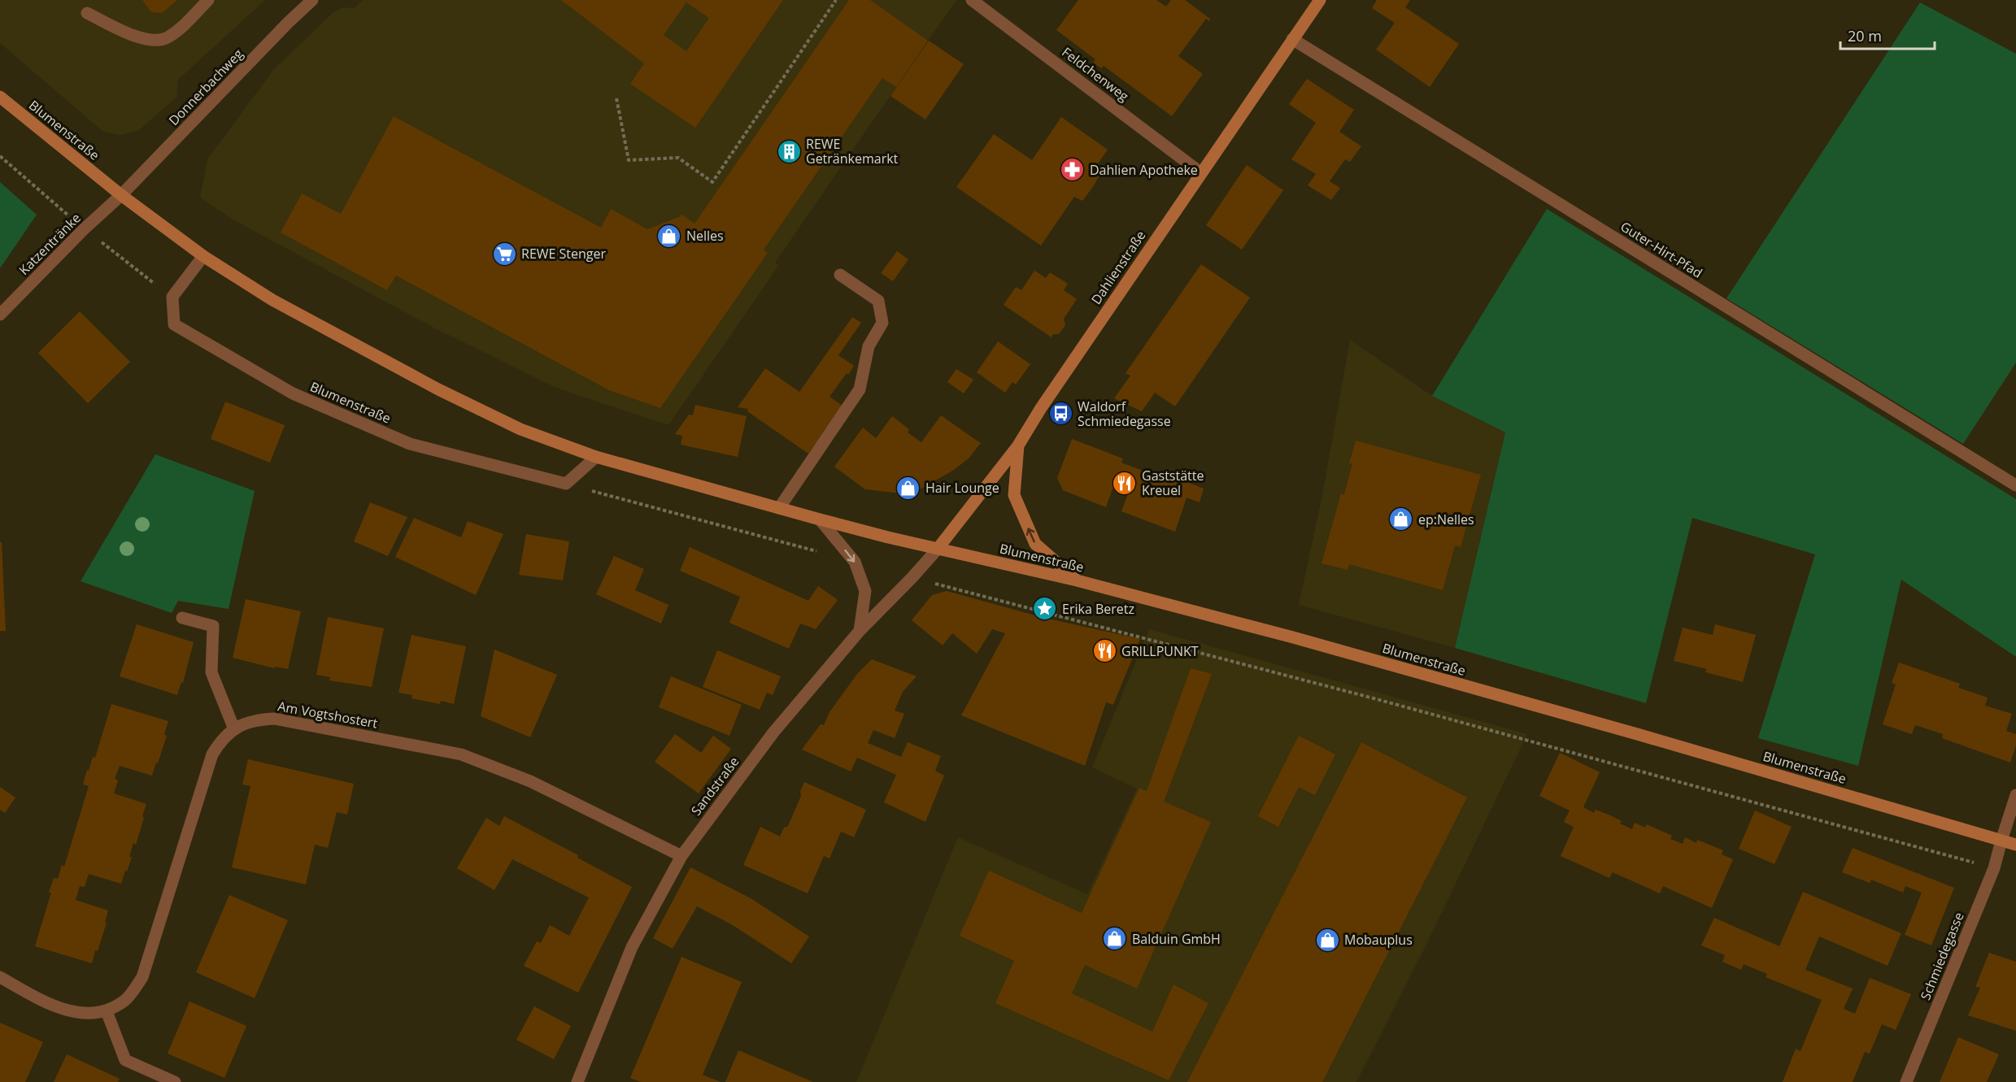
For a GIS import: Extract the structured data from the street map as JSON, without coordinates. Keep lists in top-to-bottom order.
{
  "streets": {
    "main road": ["Blumenstraße", "Dahlienstraße"],
    "street": [
      "Feldchenweg",
      "Donnerbachweg",
      "Katzentränke",
      "Guter-Hirt-Pfad",
      "Am Vogtshostert",
      "Sandstraße",
      "Schmiedegasse"
    ]
  },
  "crossings": [
    ["Feldchenweg", "Dahlienstraße"],
    ["Donnerbachweg", "Blumenstraße"],
    ["Donnerbachweg", "Katzentränke"],
    ["Blumenstraße", "Katzentränke"],
    ["Blumenstraße", "Dahlienstraße"],
    ["Blumenstraße", "Sandstraße"],
    ["Blumenstraße", "Schmiedegasse"],
    ["Guter-Hirt-Pfad", "Dahlienstraße"],
    ["Dahlienstraße", "Sandstraße"],
    ["Am Vogtshostert", "Sandstraße"]
  ],
  "places": {
    "building": ["REWE Getränkemarkt"],
    "pharmacy": ["Dahlien Apotheke"],
    "shop": [
      "Nelles",
      "Hair Lounge",
      "ep:Nelles",
      "Balduin GmbH",
      "Mobauplus"
    ],
    "supermarket": ["REWE Stenger"],
    "bus stop": ["Waldorf Schmiedegasse"],
    "restaurant": ["Gaststätte Kreuel", "GRILLPUNKT"],
    "place": ["Erika Beretz"]
  },
  "scale_bar": "20 m"
}
